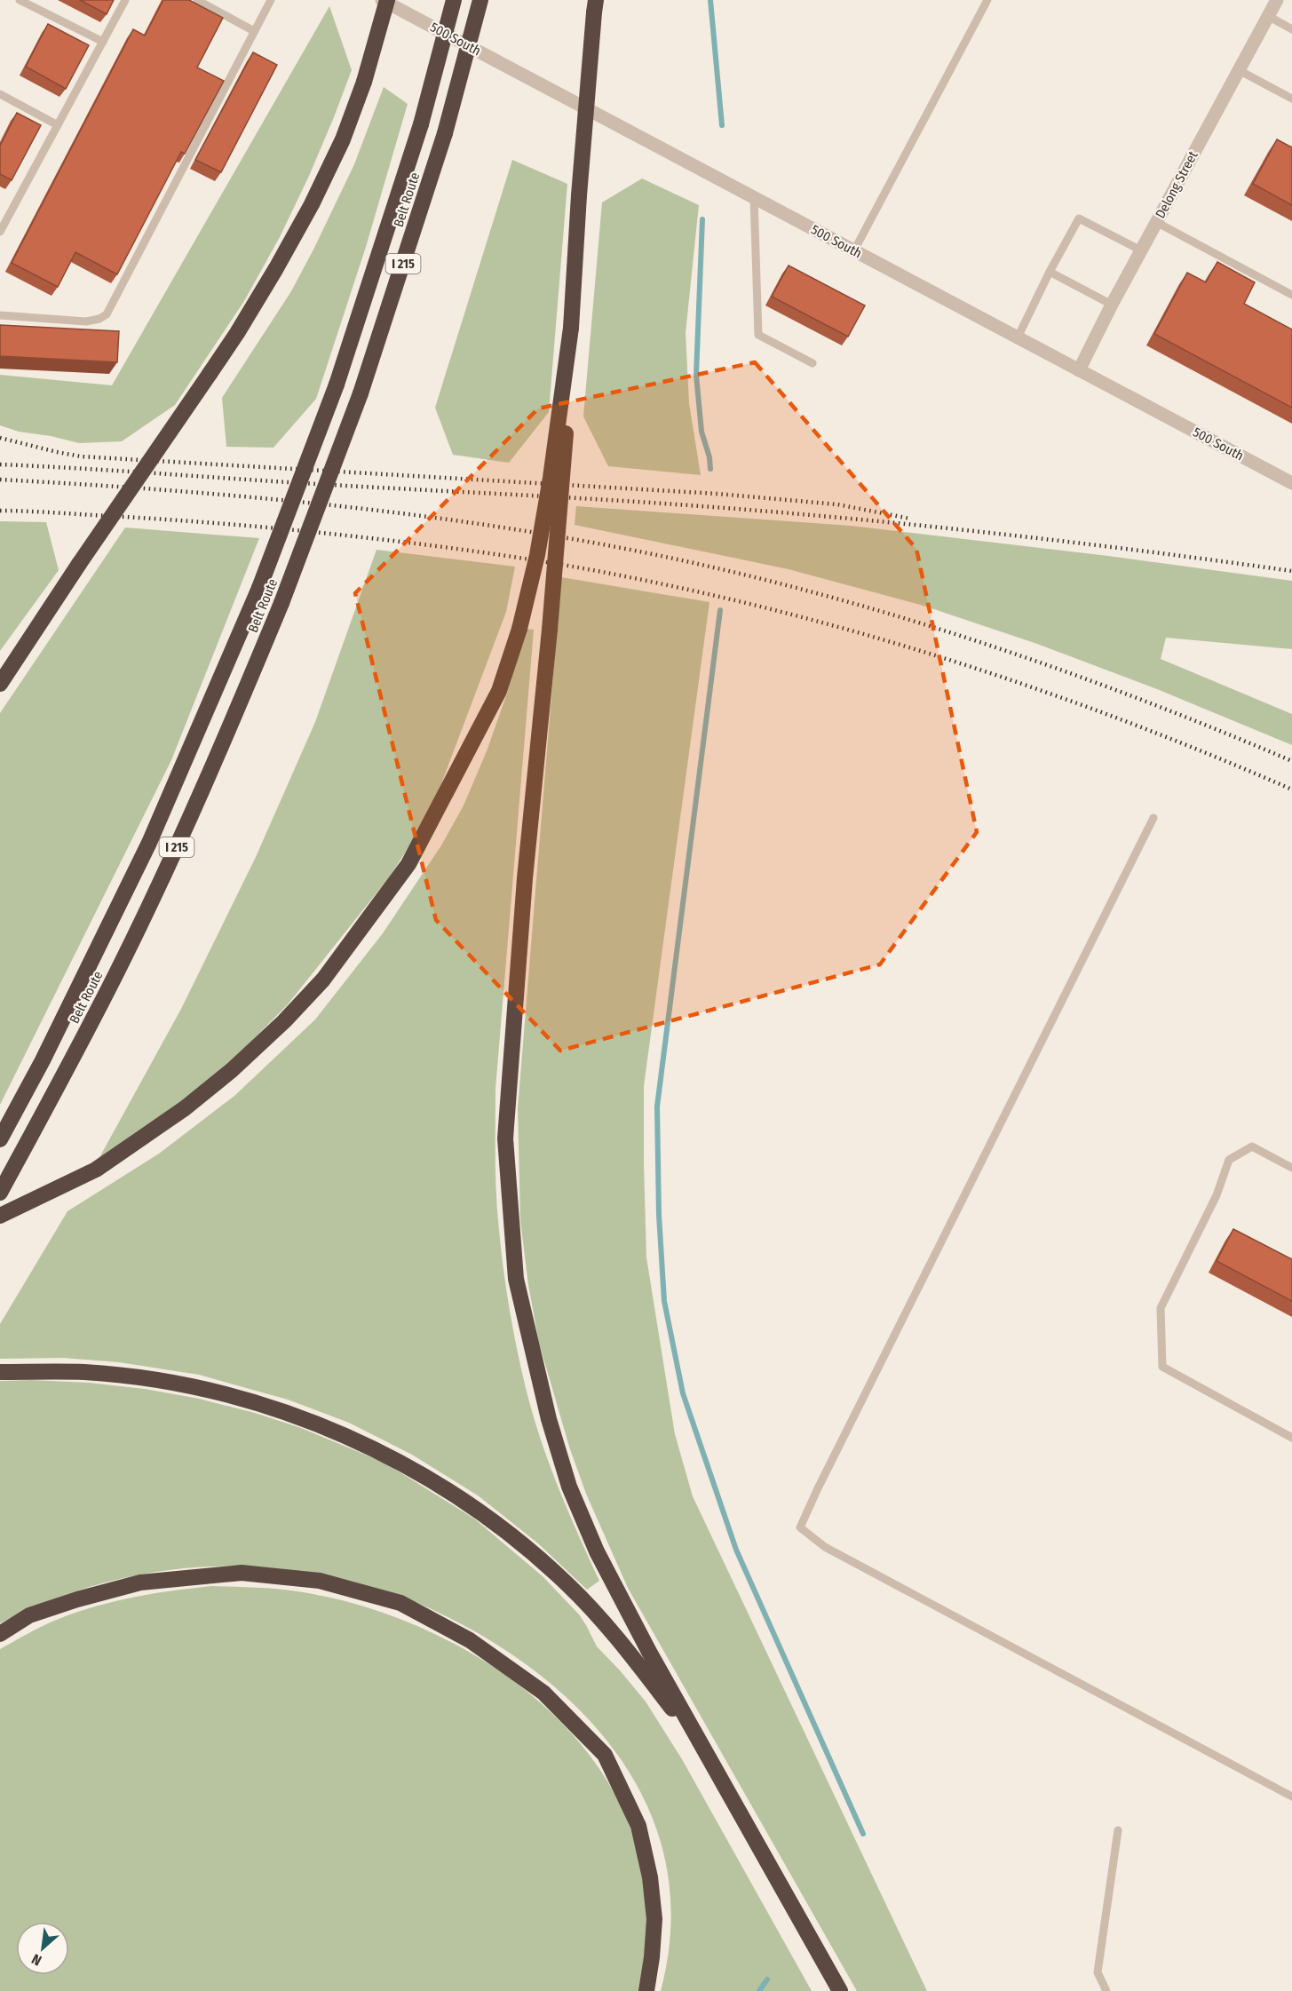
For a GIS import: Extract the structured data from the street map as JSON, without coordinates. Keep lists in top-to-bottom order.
{
  "streets": {
    "highway": ["Belt Route", "I 215"],
    "street": ["500 South", "Delong Street"]
  },
  "crossings": [
    ["500 South", "Delong Street"]
  ],
  "north": "bottom left"
}
